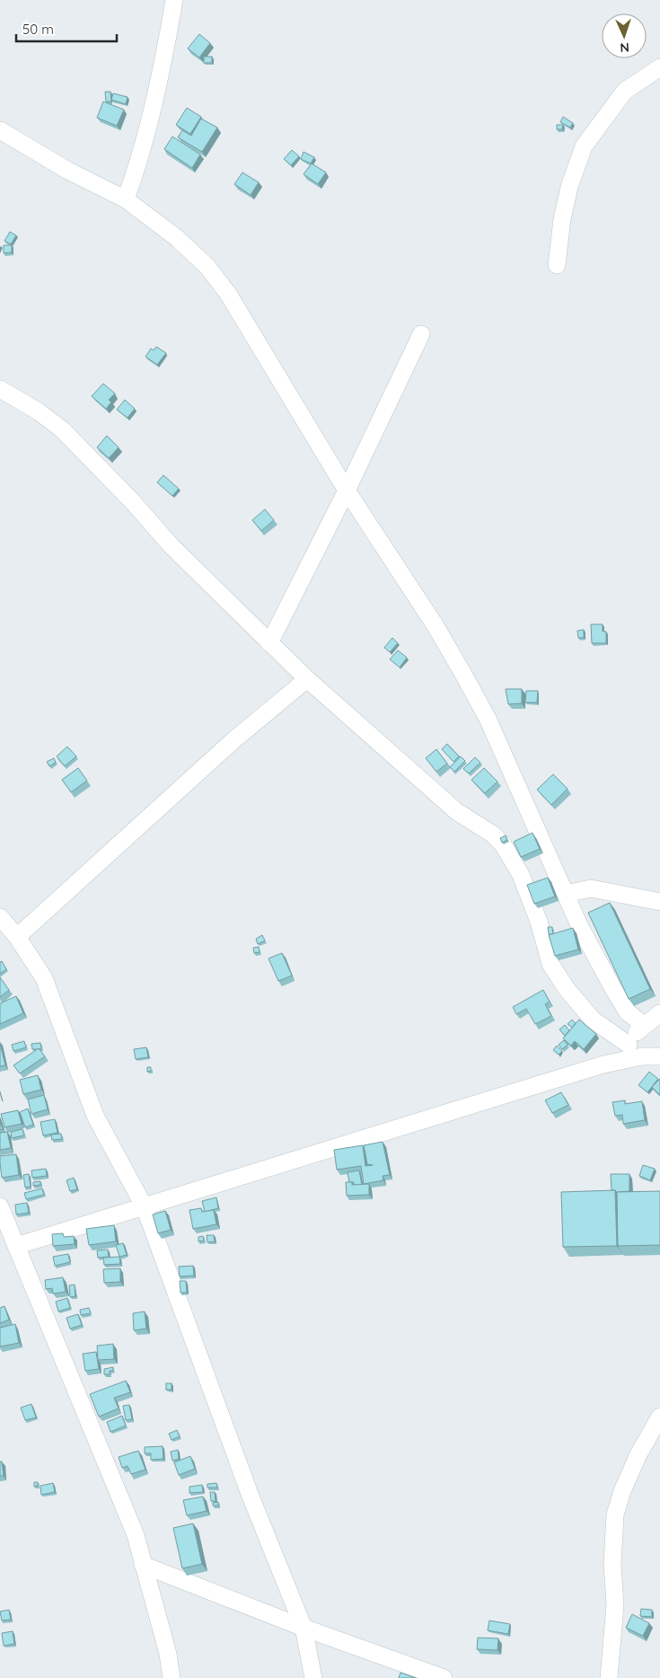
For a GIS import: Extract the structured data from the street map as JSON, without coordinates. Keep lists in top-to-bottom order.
{
  "scale_bar": "50 m",
  "north": "bottom"
}
